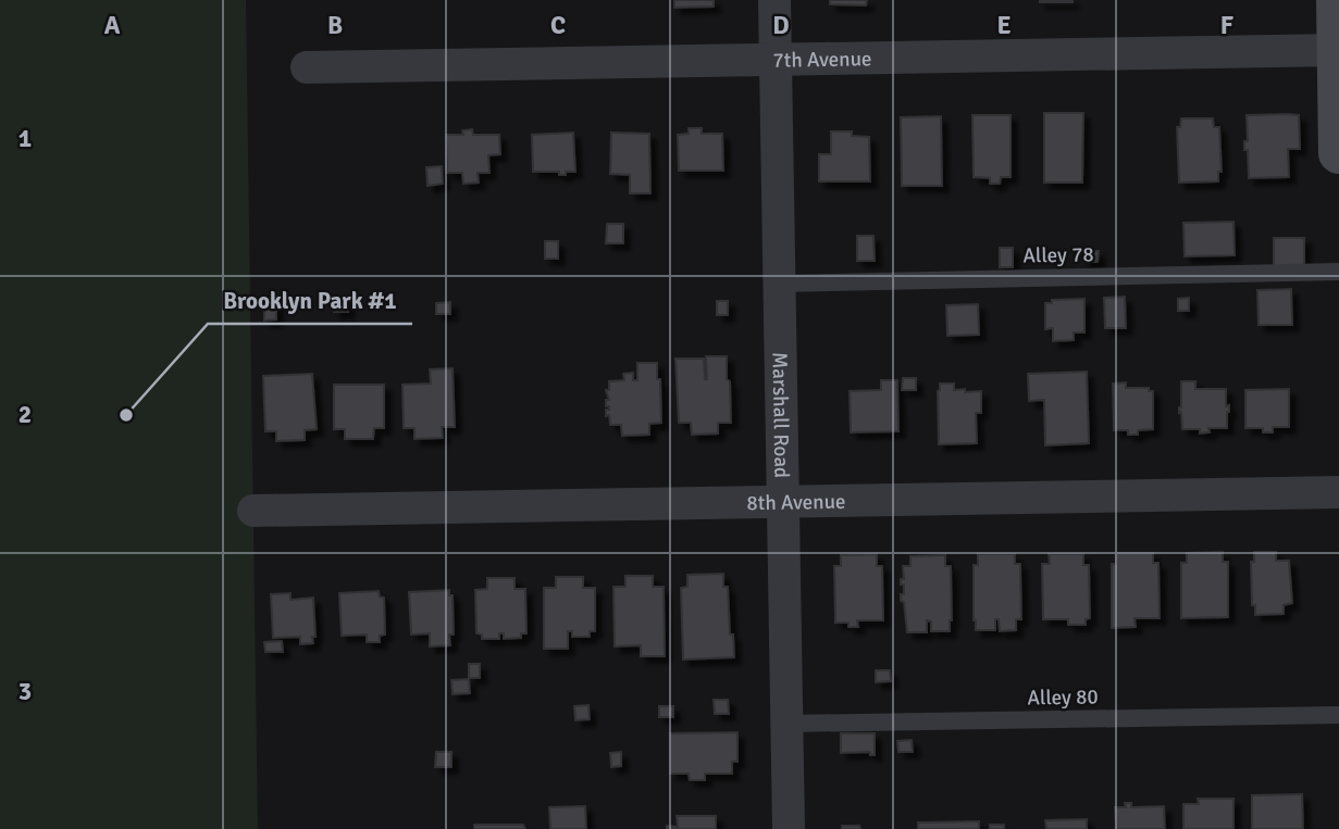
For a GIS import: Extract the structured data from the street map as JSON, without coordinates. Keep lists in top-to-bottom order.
{
  "streets": {
    "street": ["7th Avenue", "Marshall Road", "8th Avenue"],
    "lane": ["Alley 78", "Alley 80"]
  },
  "crossings": [
    ["7th Avenue", "Marshall Road"],
    ["Alley 78", "Marshall Road"],
    ["Marshall Road", "8th Avenue"],
    ["Marshall Road", "Alley 80"]
  ],
  "places": ["Brooklyn Park #1"],
  "grid": {
    "columns": [
      "A",
      "B",
      "C",
      "D",
      "E",
      "F"
    ],
    "rows": ["1", "2", "3"]
  }
}
